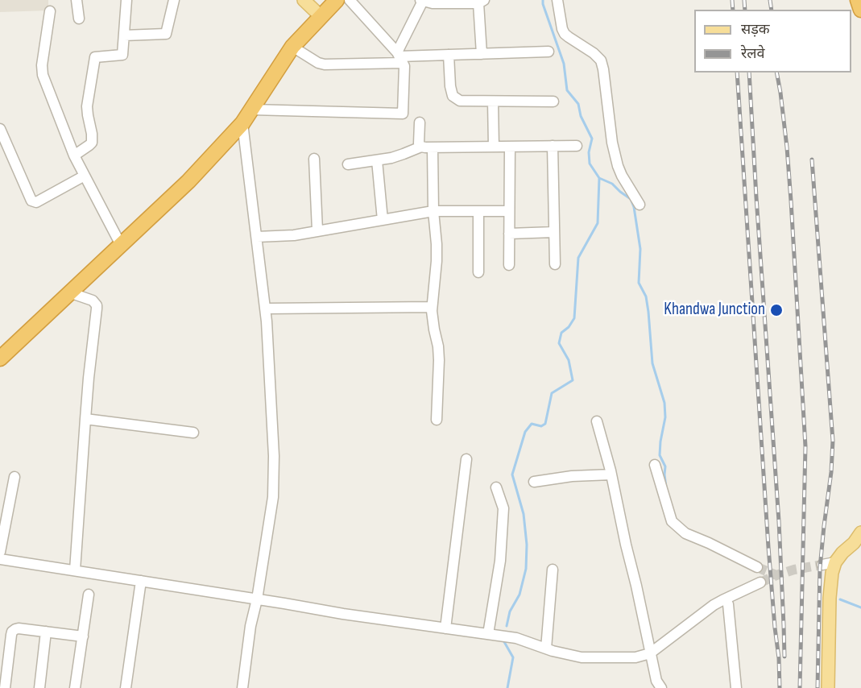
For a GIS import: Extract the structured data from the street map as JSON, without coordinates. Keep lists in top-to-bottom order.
{
  "places": ["Khandwa Junction"],
  "legend": ["सड़क", "रेलवे"]
}
